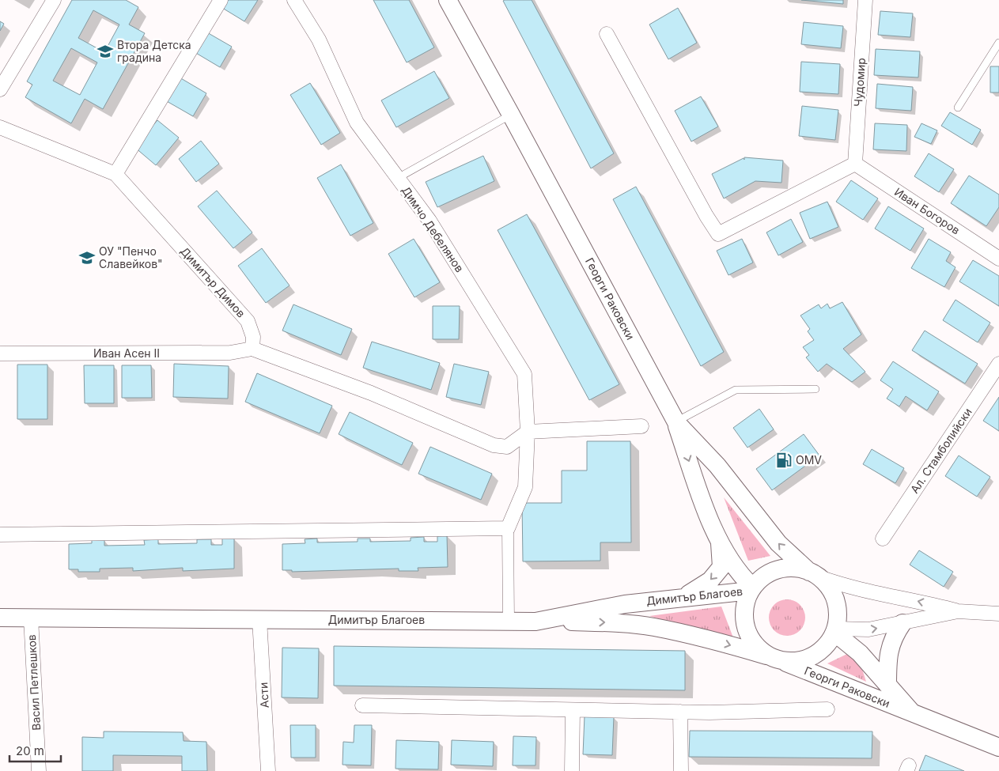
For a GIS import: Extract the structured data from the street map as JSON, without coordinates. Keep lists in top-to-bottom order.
{
  "streets": {
    "street": [
      "Чудомир",
      "Иван Богоров",
      "Димчо Дебелянов",
      "Димитър Димов",
      "Георги Раковски",
      "Иван Асен II",
      "Ал. Стамболийски",
      "Димитър Благоев",
      "Васил Петлешков",
      "Асти"
    ]
  },
  "crossings": [
    ["Чудомир", "Иван Богоров"],
    ["Димитър Димов", "Иван Асен II"],
    ["Георги Раковски", "Димитър Благоев"],
    ["Димитър Благоев", "Васил Петлешков"],
    ["Димитър Благоев", "Асти"]
  ],
  "places": {
    "school or university": ["Втора Детска градина", "ОУ \"Пенчо Славейков\""],
    "fuel station": ["OMV"]
  },
  "scale_bar": "20 m"
}
